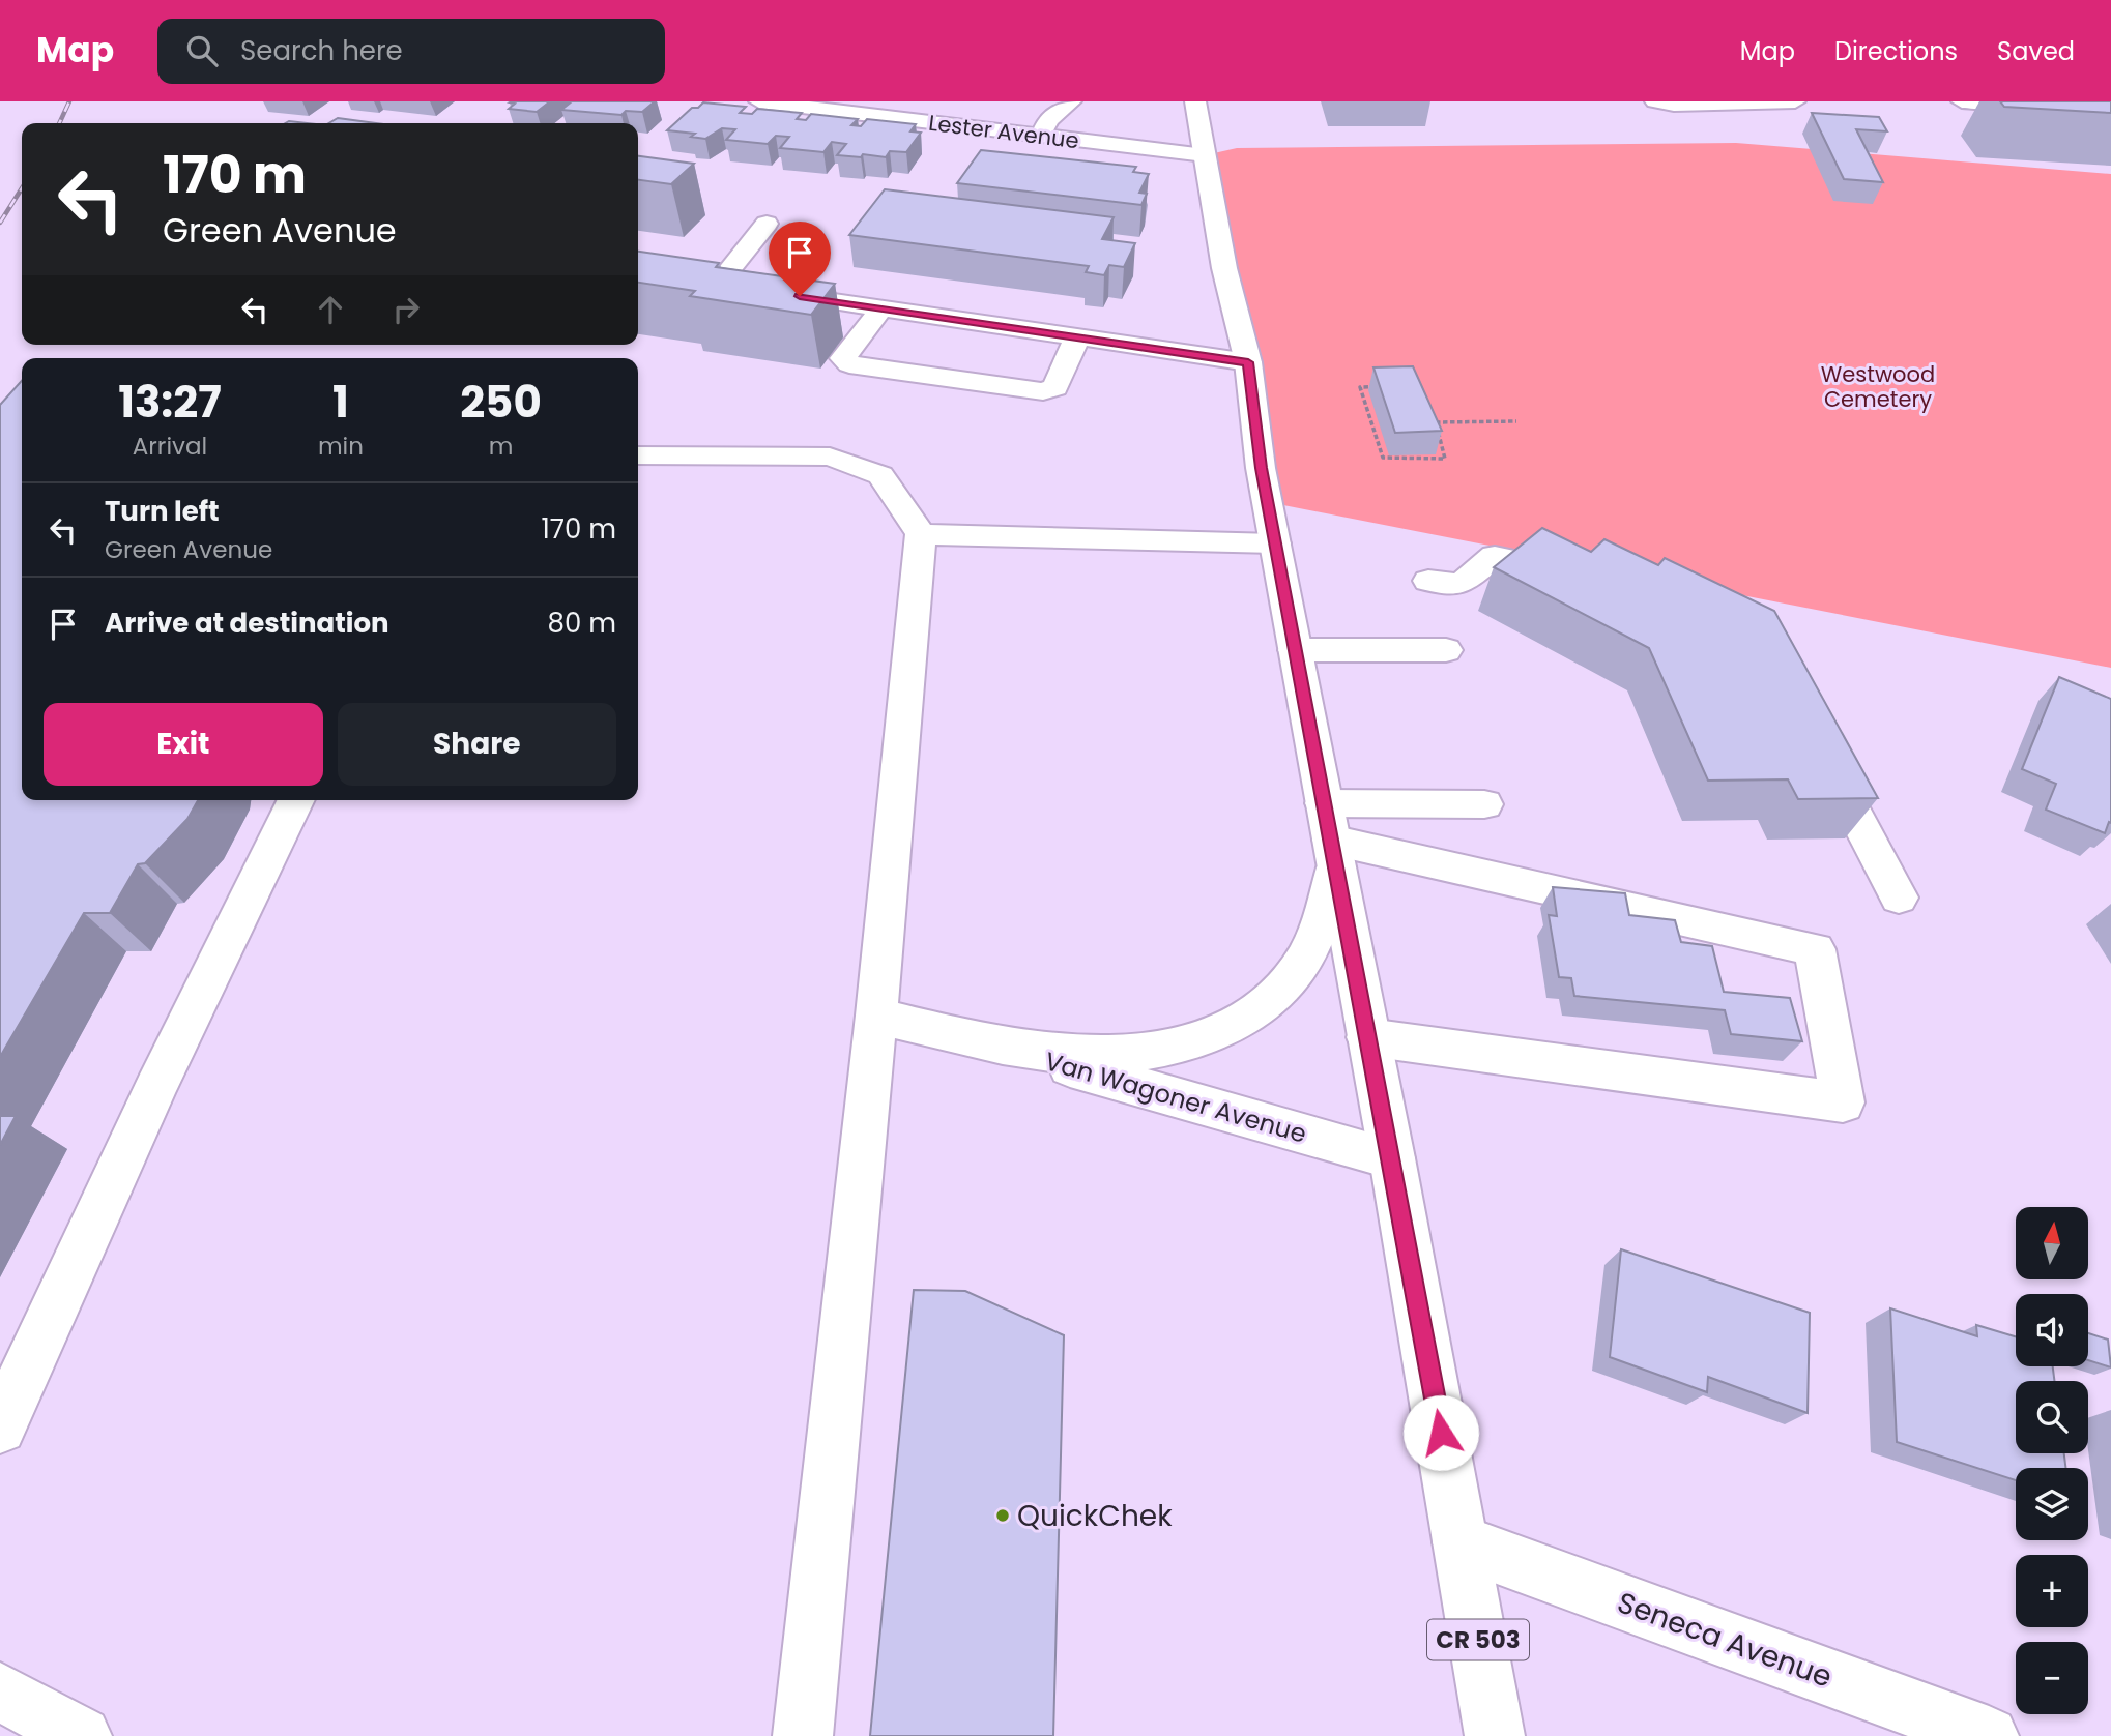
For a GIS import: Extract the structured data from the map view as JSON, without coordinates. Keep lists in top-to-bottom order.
{
  "streets": {
    "street": [
      "Lester Avenue",
      "Van Wagoner Avenue",
      "CR 503",
      "Seneca Avenue"
    ]
  },
  "crossings": [
    ["Lester Avenue", "CR 503"],
    ["Van Wagoner Avenue", "CR 503"],
    ["CR 503", "Seneca Avenue"]
  ],
  "parks": ["Westwood Cemetery"],
  "places": ["QuickChek"],
  "north": "top",
  "page": {
    "header": "Map",
    "search": "Search here",
    "nav": ["Map", "Directions", "Saved"],
    "turn": ["170 m", "Green Avenue"],
    "eta": [
      "13:27",
      "Arrival",
      "1",
      "min",
      "250",
      "m"
    ],
    "list": [
      {
        "name": "Turn left",
        "note": "Green Avenue",
        "value": "170 m"
      },
      {
        "name": "Arrive at destination",
        "value": "80 m"
      }
    ],
    "buttons": ["Exit", "Share"],
    "map_buttons": ["+", "−"]
  }
}
